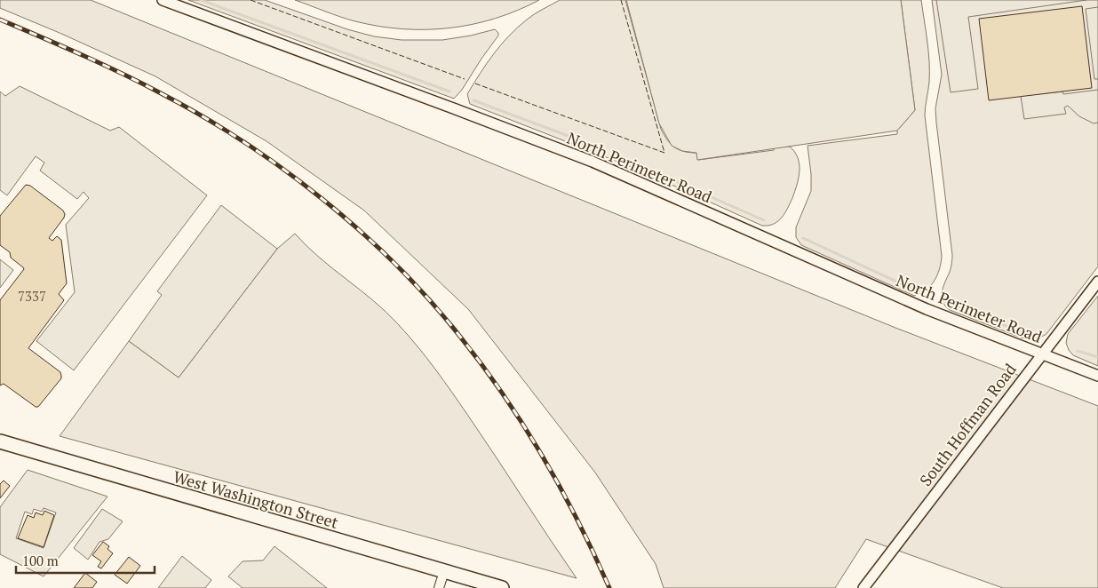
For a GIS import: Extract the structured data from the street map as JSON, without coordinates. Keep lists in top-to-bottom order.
{
  "streets": {
    "main road": ["West Washington Street"],
    "street": ["North Perimeter Road", "South Hoffman Road"]
  },
  "crossings": [
    ["North Perimeter Road", "South Hoffman Road"]
  ],
  "house_numbers": ["7337"],
  "scale_bar": "100 m"
}
